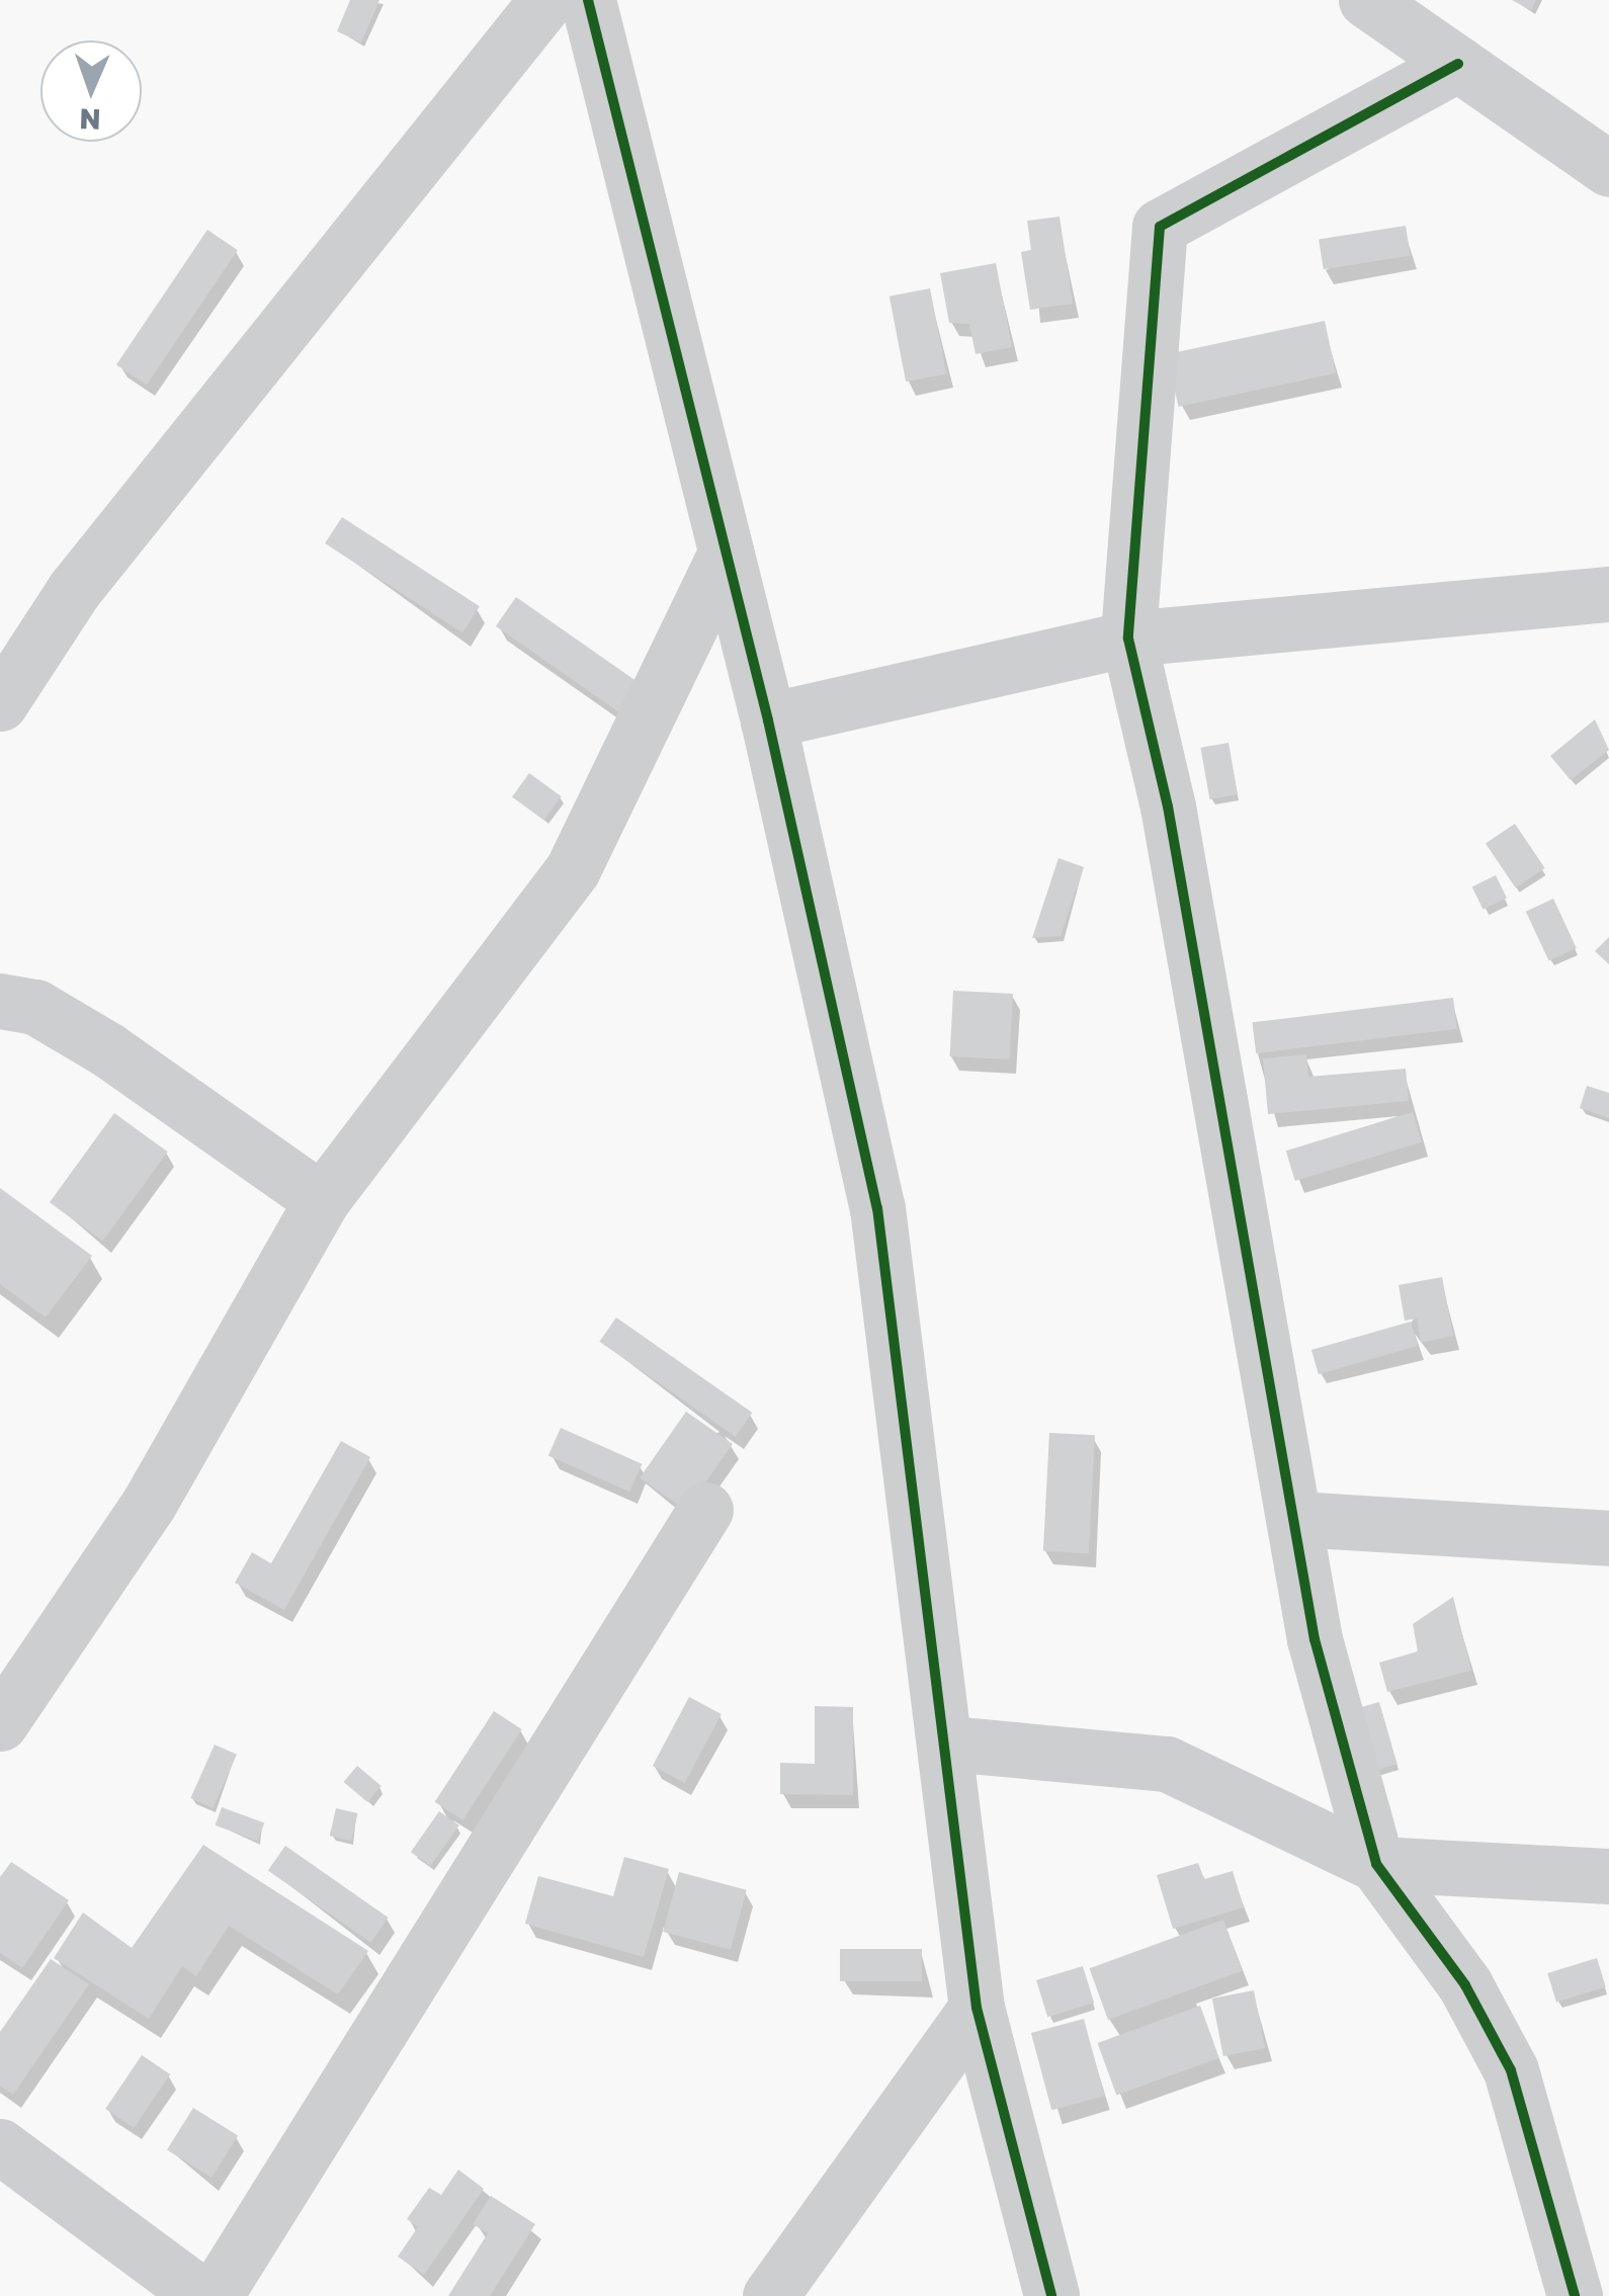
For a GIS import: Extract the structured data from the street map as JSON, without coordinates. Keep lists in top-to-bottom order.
{
  "north": "bottom"
}
